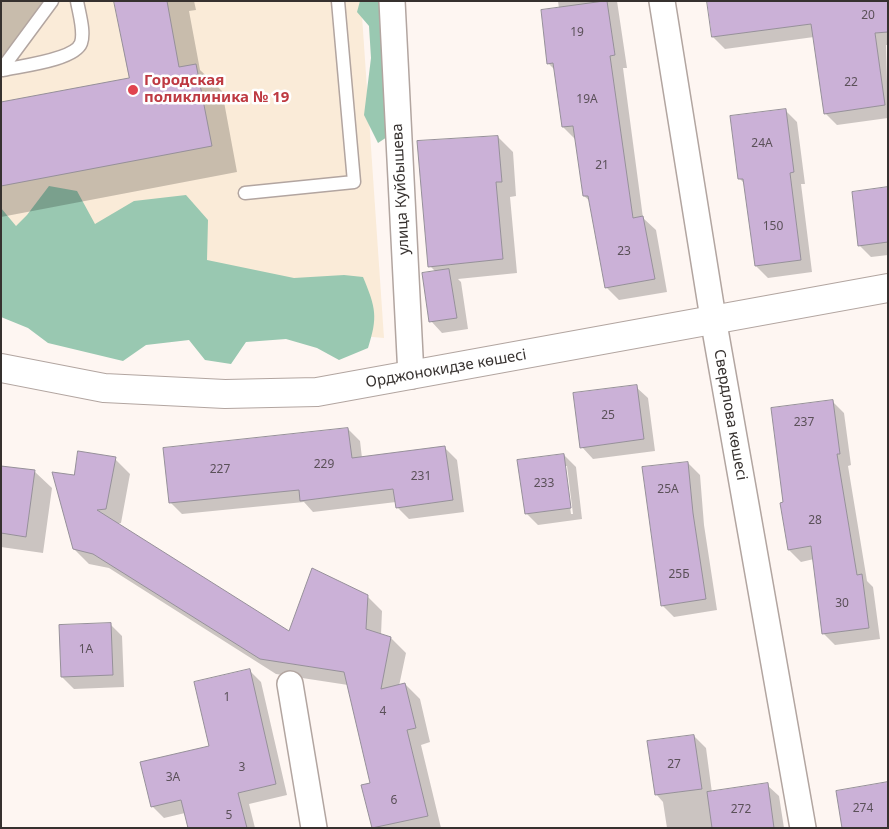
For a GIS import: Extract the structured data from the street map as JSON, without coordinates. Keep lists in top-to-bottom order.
{
  "streets": {
    "main road": ["Орджонокидзе көшесі"],
    "street": ["улица Куйбышева", "Свердлова көшесі"]
  },
  "crossings": [
    ["улица Куйбышева", "Орджонокидзе көшесі"],
    ["Орджонокидзе көшесі", "Свердлова көшесі"]
  ],
  "places": ["Городская поликлиника № 19"],
  "house_numbers": [
    "20",
    "19",
    "22",
    "19А",
    "24А",
    "21",
    "150",
    "23",
    "25",
    "237",
    "229",
    "227",
    "231",
    "233",
    "25А",
    "28",
    "25Б",
    "30",
    "1А",
    "1",
    "4",
    "27",
    "3",
    "3А",
    "6",
    "274",
    "272",
    "5"
  ]
}
